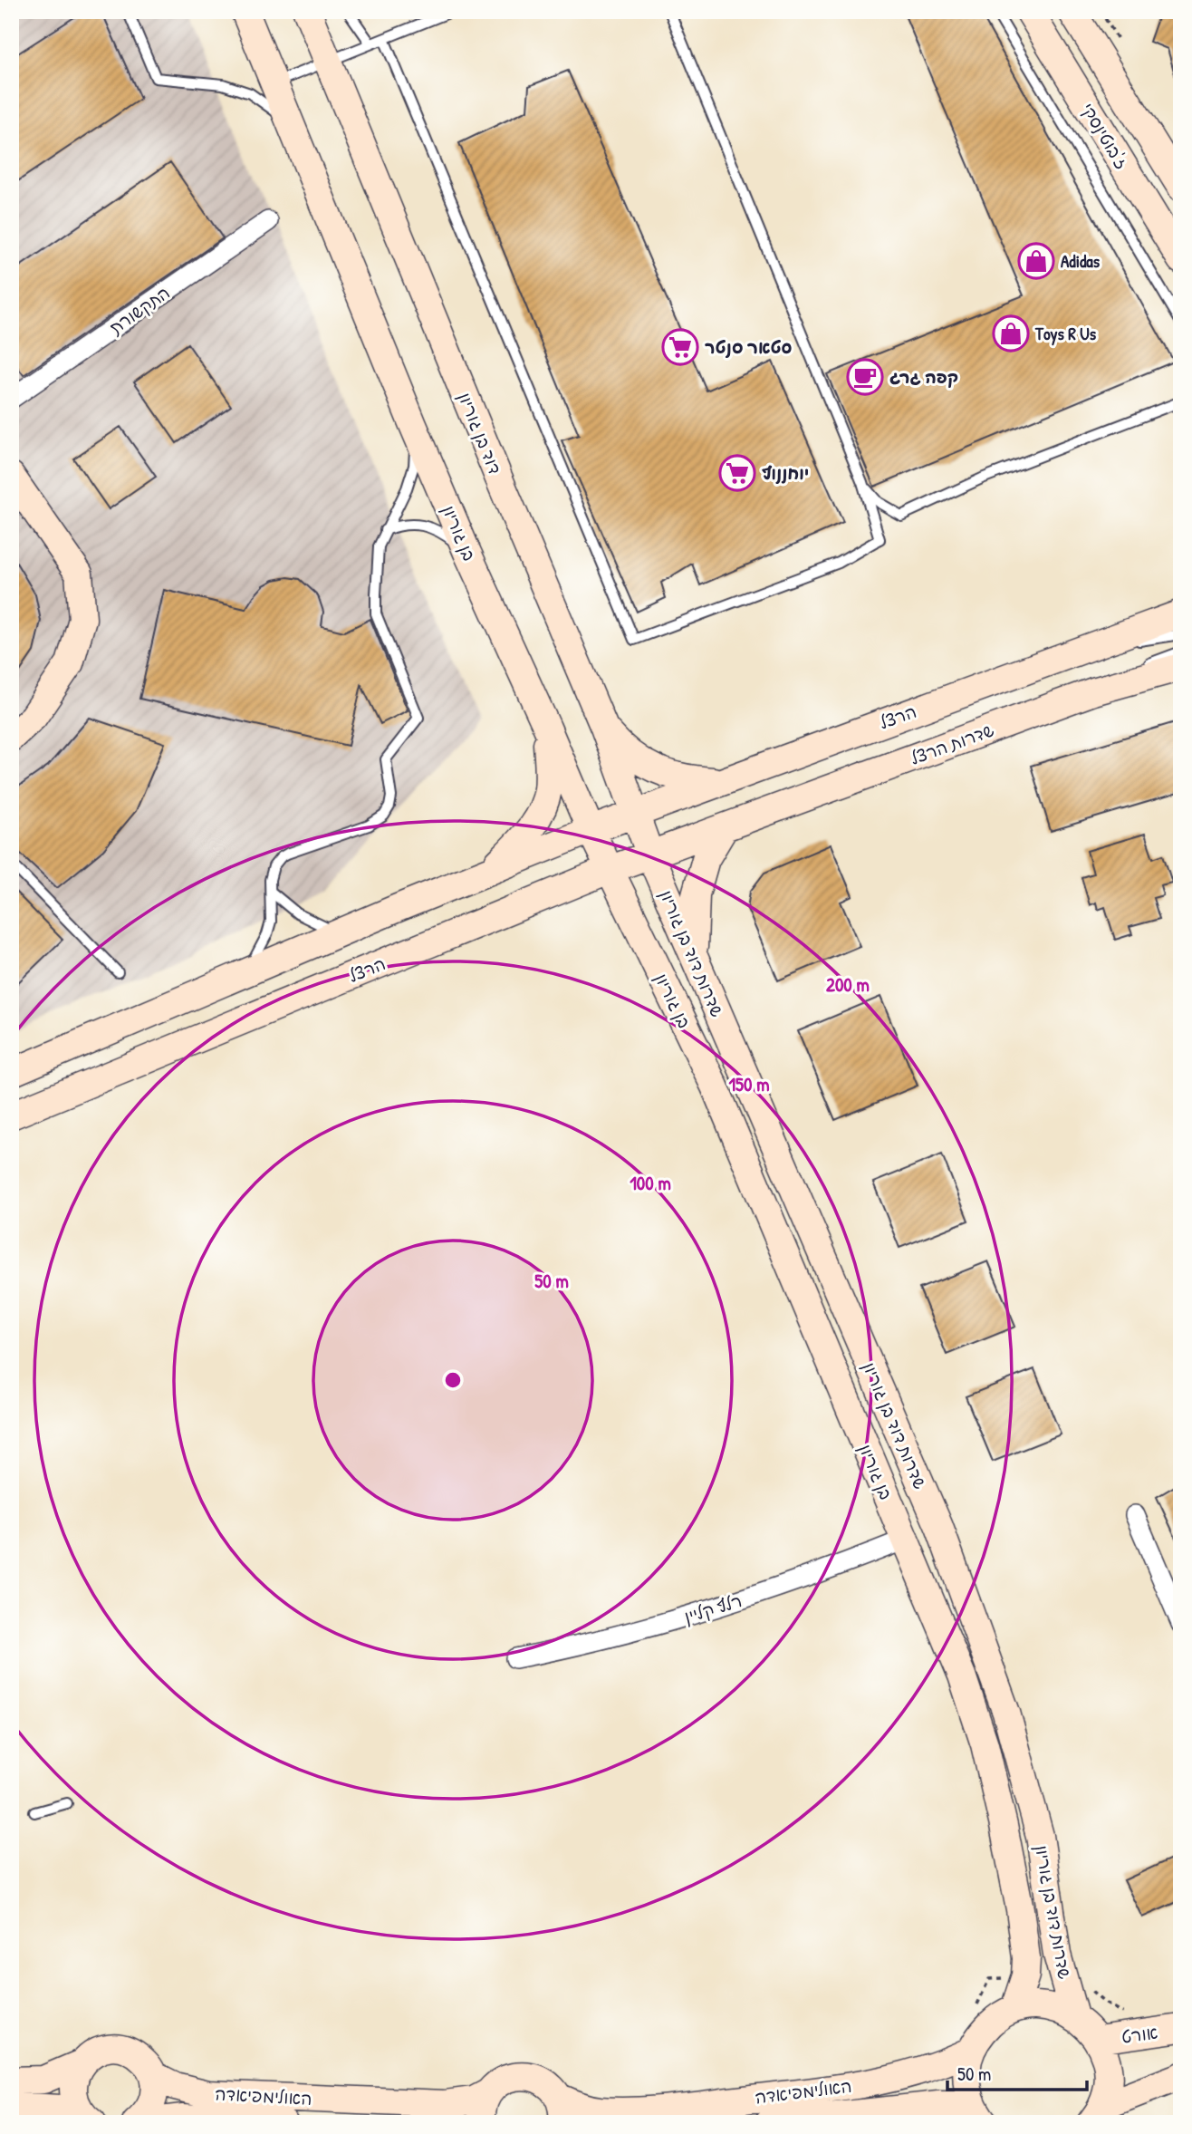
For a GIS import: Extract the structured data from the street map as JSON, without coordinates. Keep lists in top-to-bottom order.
{
  "streets": {
    "main road": [
      "ז'בוטינסקי",
      "דוד בן גוריון",
      "בן גוריון",
      "הרצל",
      "שדרות הרצל",
      "שדרות דוד בן גוריון",
      "אורט",
      "האולימפיאדה"
    ],
    "street": ["התקשורת", "רלף קליין"]
  },
  "crossings": [
    ["דוד בן גוריון", "הרצל"],
    ["דוד בן גוריון", "שדרות דוד בן גוריון"],
    ["בן גוריון", "הרצל"],
    ["בן גוריון", "רלף קליין"],
    ["הרצל", "שדרות הרצל"],
    ["הרצל", "שדרות דוד בן גוריון"]
  ],
  "places": {
    "shop": ["Adidas", "Toys R Us"],
    "supermarket": ["סטאר סנטר", "יוחננוף"],
    "cafe": ["קפה גרג"]
  },
  "scale_bar": "50 m",
  "rings": [
    "200 m",
    "150 m",
    "100 m",
    "50 m"
  ]
}
